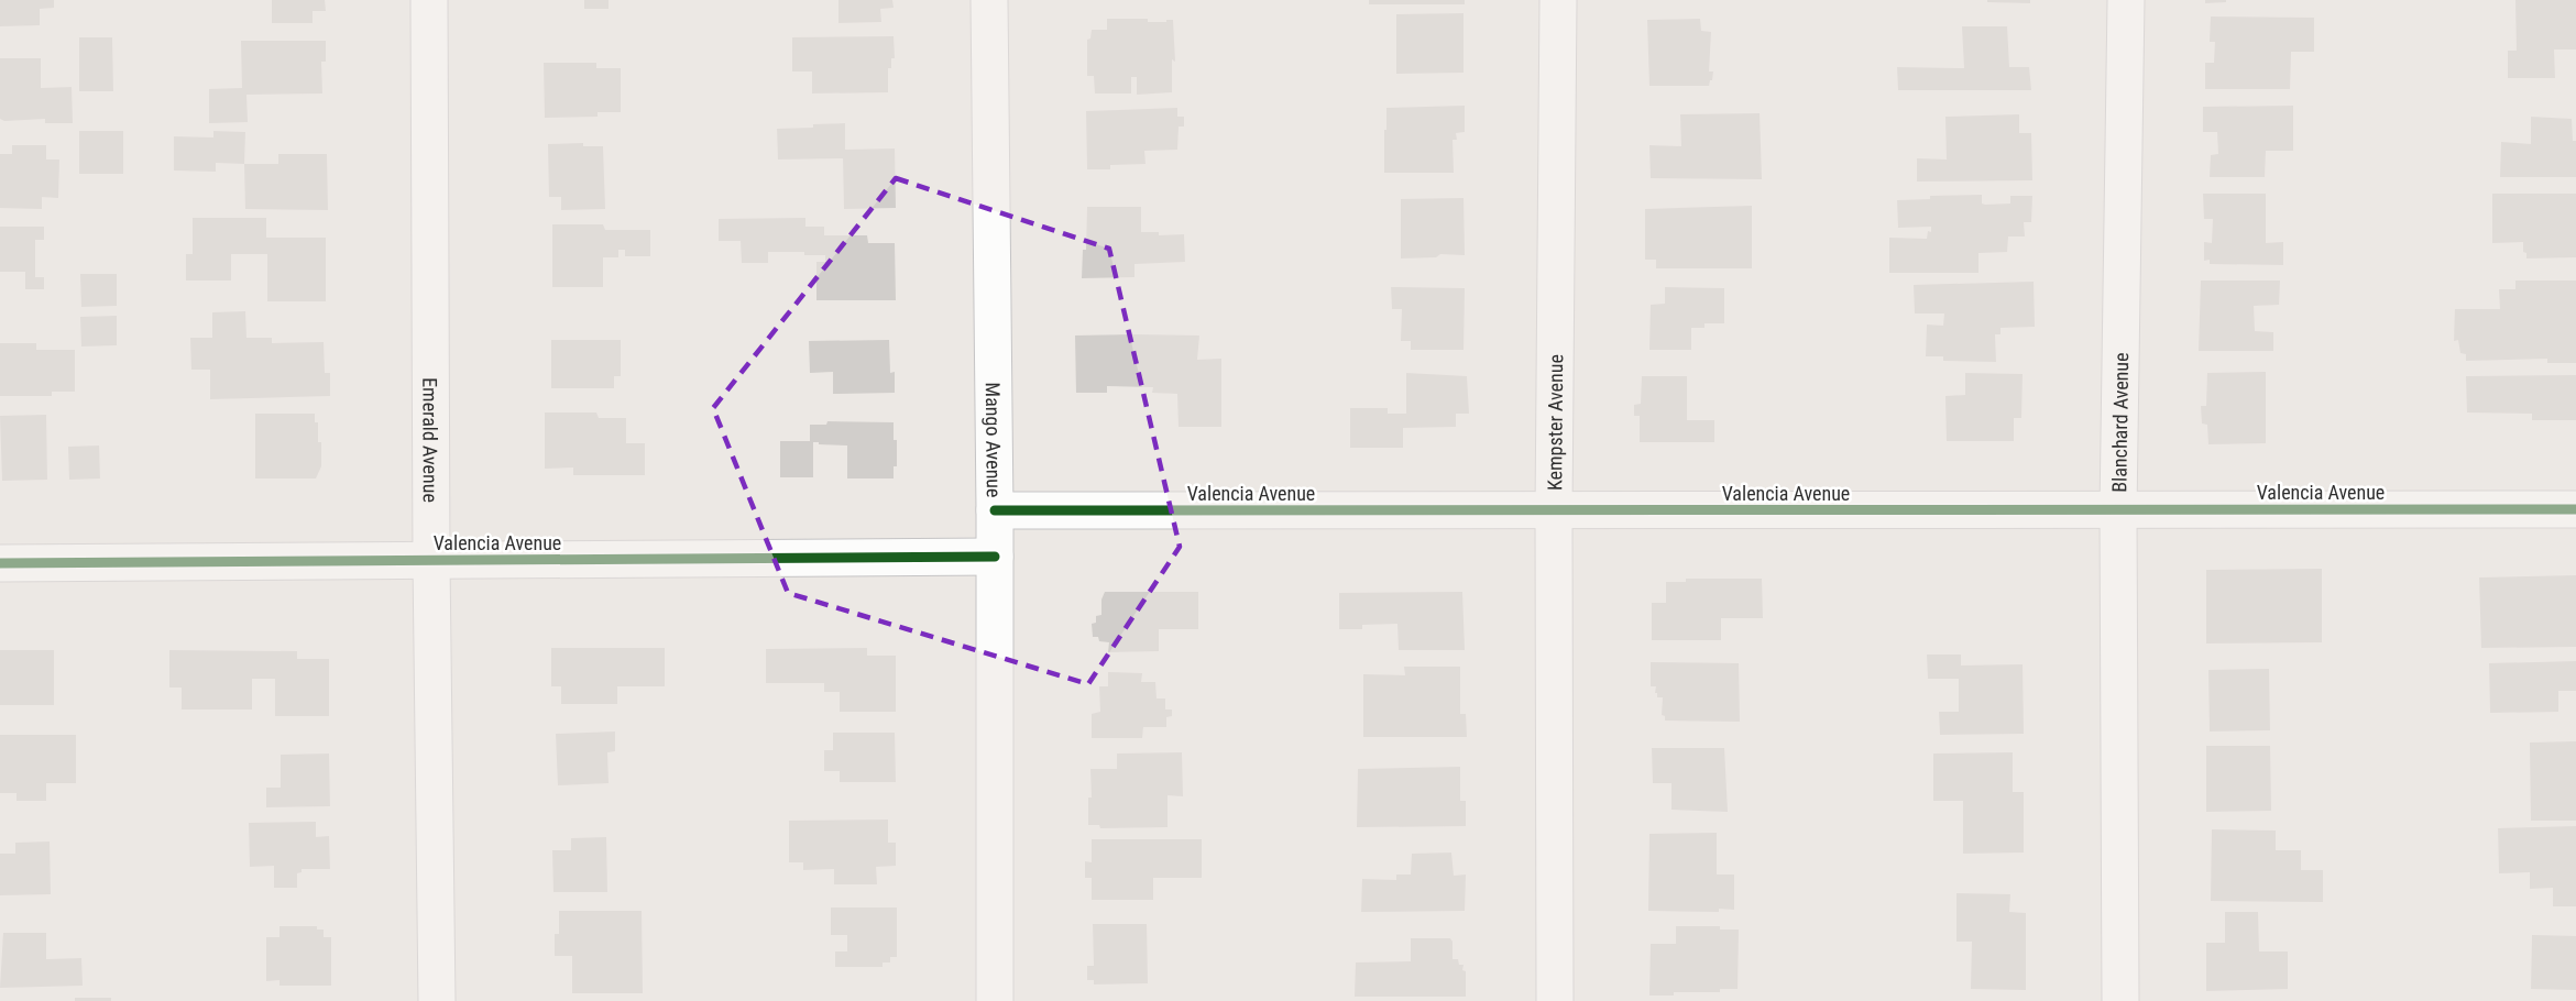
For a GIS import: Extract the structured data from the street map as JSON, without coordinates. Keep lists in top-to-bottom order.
{
  "streets": {
    "street": [
      "Kempster Avenue",
      "Blanchard Avenue",
      "Emerald Avenue",
      "Mango Avenue",
      "Valencia Avenue"
    ]
  },
  "crossings": [
    ["Kempster Avenue", "Valencia Avenue"],
    ["Blanchard Avenue", "Valencia Avenue"],
    ["Emerald Avenue", "Valencia Avenue"],
    ["Mango Avenue", "Valencia Avenue"]
  ]
}
